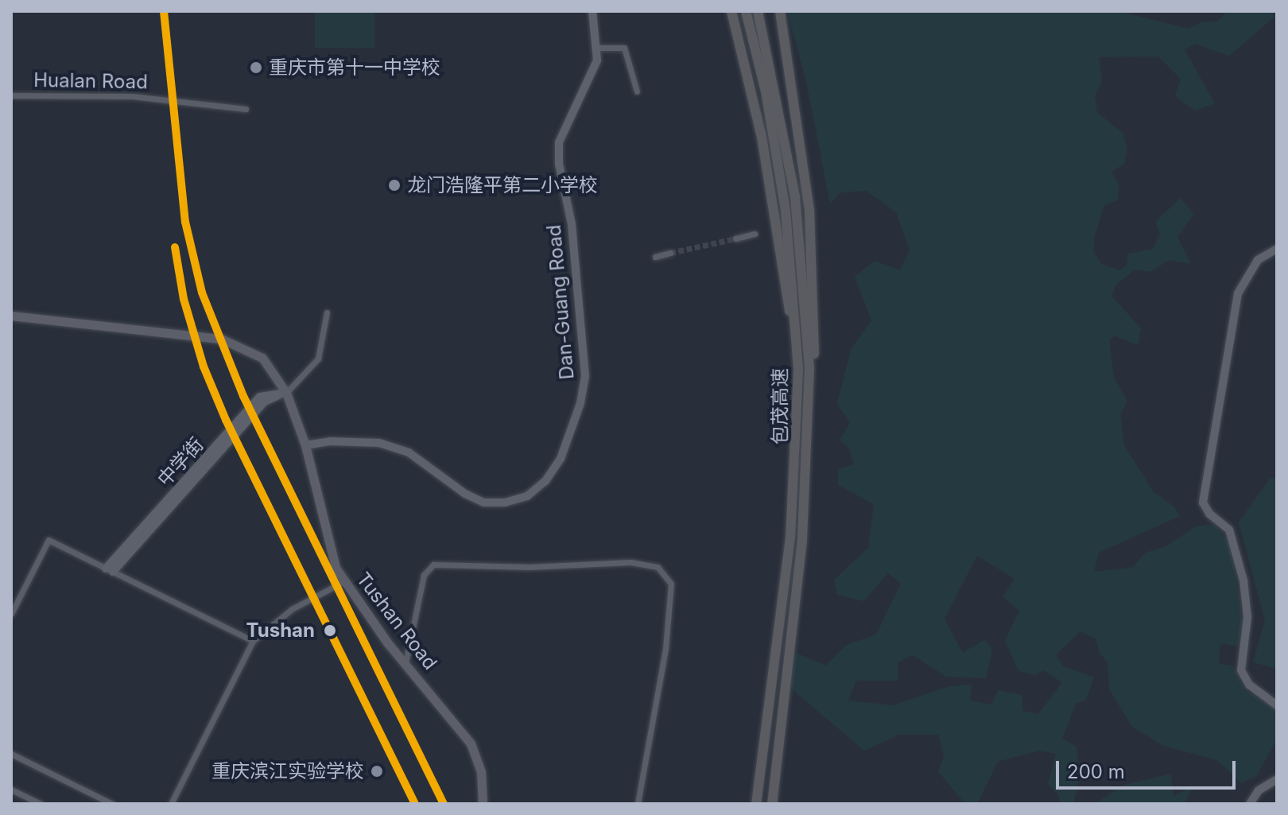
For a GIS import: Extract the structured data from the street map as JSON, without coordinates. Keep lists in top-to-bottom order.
{
  "streets": {
    "highway": ["包茂高速"],
    "main road": ["Tushan Road"],
    "street": ["Hualan Road", "Dan-Guang Road", "中学街"]
  },
  "crossings": [
    ["Dan-Guang Road", "Tushan Road"],
    ["中学街", "Tushan Road"]
  ],
  "places": [
    "重庆市第十一中学校",
    "龙门浩隆平第二小学校",
    "Tushan",
    "重庆滨江实验学校"
  ],
  "scale_bar": "200 m"
}
